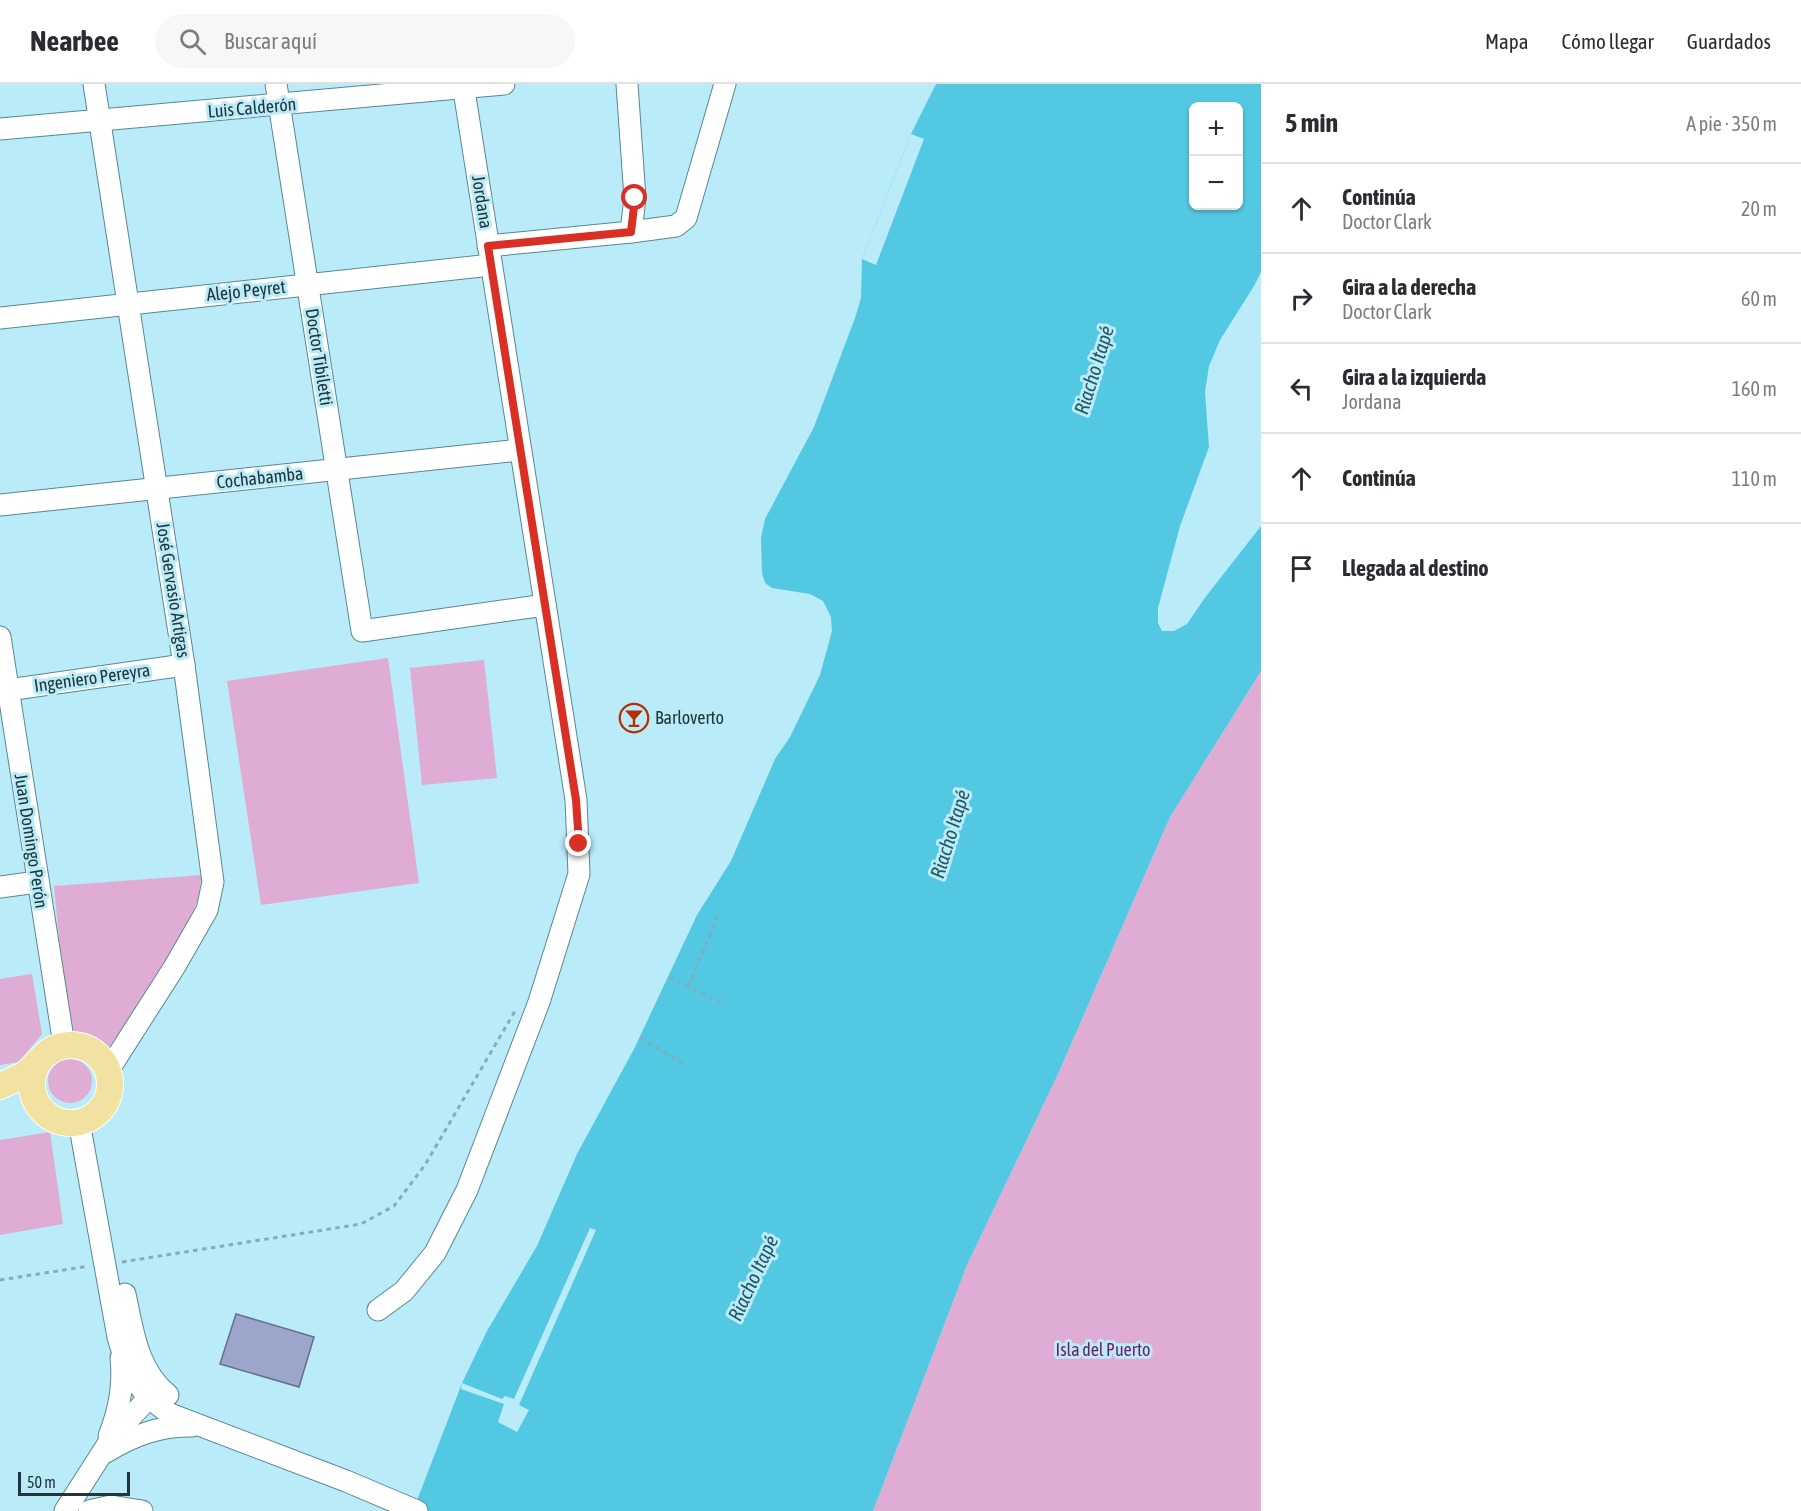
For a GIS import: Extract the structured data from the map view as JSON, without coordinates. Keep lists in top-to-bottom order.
{
  "streets": {
    "street": [
      "Luis Calderón",
      "Jordana",
      "Alejo Peyret",
      "Doctor Tibiletti",
      "Cochabamba",
      "José Gervasio Artigas",
      "Ingeniero Pereyra",
      "Juan Domingo Perón"
    ]
  },
  "crossings": [
    ["Luis Calderón", "Jordana"],
    ["Luis Calderón", "Doctor Tibiletti"],
    ["Luis Calderón", "José Gervasio Artigas"],
    ["Jordana", "Alejo Peyret"],
    ["Jordana", "Doctor Tibiletti"],
    ["Jordana", "Cochabamba"],
    ["Alejo Peyret", "Doctor Tibiletti"],
    ["Alejo Peyret", "José Gervasio Artigas"],
    ["Doctor Tibiletti", "Cochabamba"],
    ["Cochabamba", "José Gervasio Artigas"],
    ["José Gervasio Artigas", "Ingeniero Pereyra"],
    ["José Gervasio Artigas", "Juan Domingo Perón"],
    ["Ingeniero Pereyra", "Juan Domingo Perón"]
  ],
  "water": ["Riacho Itapé"],
  "parks": ["Isla del Puerto"],
  "places": {
    "bar": ["Barloverto"]
  },
  "scale_bar": "50 m",
  "page": {
    "header": "Nearbee",
    "search": "Buscar aquí",
    "nav": ["Mapa", "Cómo llegar", "Guardados"],
    "heading": ["5 min", "A pie · 350 m"],
    "map_buttons": ["+", "−"],
    "list": [
      ["Continúa", "Doctor Clark", "20 m"],
      ["Gira a la derecha", "Doctor Clark", "60 m"],
      ["Gira a la izquierda", "Jordana", "160 m"],
      ["Continúa", "110 m"],
      "Llegada al destino"
    ],
    "scale": "50 m"
  }
}
